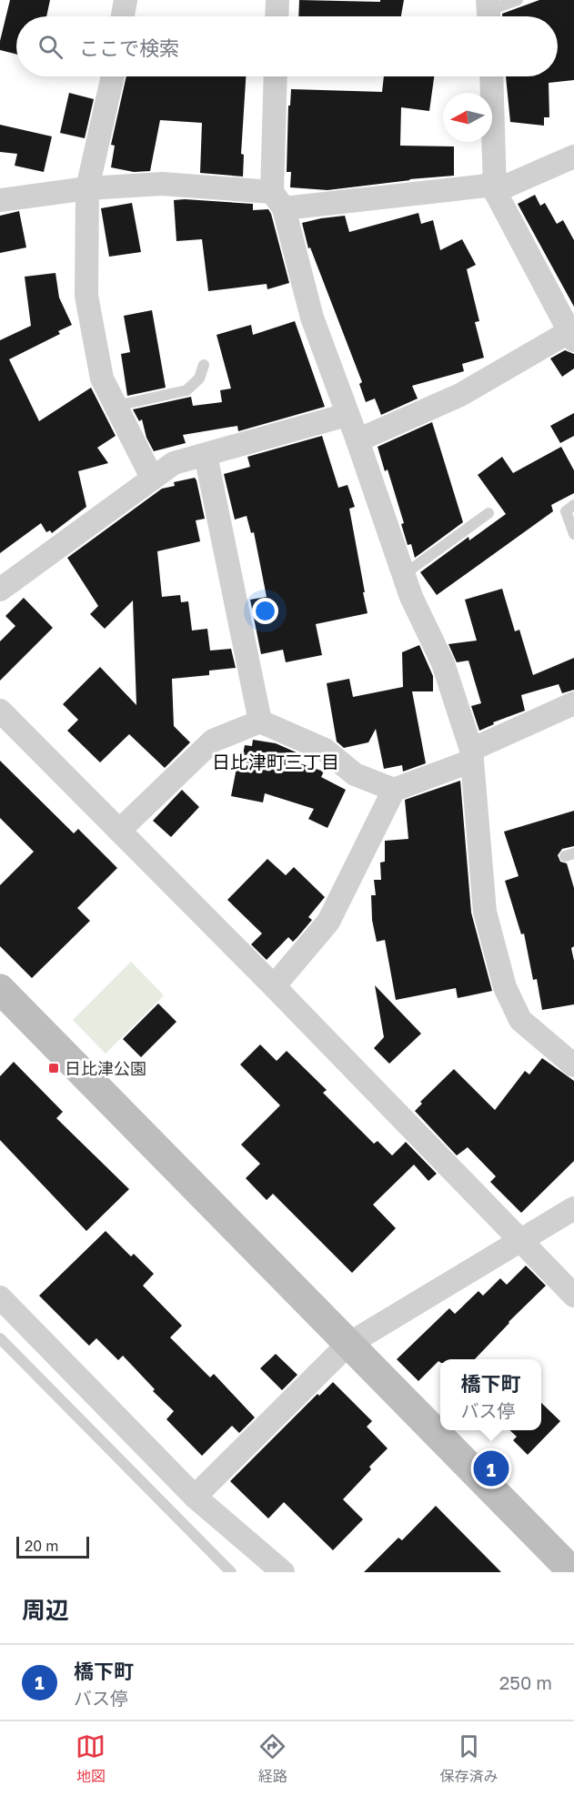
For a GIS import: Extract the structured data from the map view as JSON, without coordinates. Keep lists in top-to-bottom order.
{
  "districts": ["日比津町三丁目"],
  "places": {
    "transit": ["日比津公園"]
  },
  "scale_bar": "20 m",
  "north": "left",
  "page": {
    "search": "ここで検索",
    "popup": ["橋下町", "バス停"],
    "pins": "1",
    "scale": "20 m",
    "heading": "周辺",
    "list": [
      {
        "mark": "1",
        "name": "橋下町",
        "note": "バス停",
        "value": "250 m"
      }
    ],
    "nav": ["地図", "経路", "保存済み"]
  }
}
